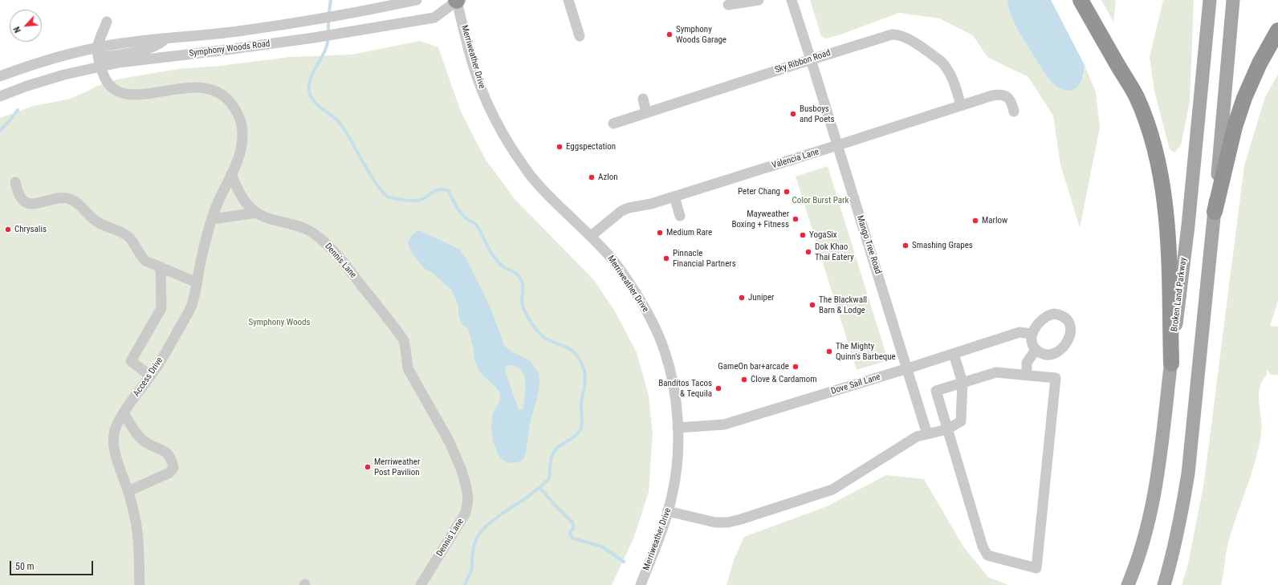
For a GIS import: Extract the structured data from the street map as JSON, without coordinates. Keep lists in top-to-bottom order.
{
  "streets": {
    "main road": ["Broken Land Parkway"],
    "street": [
      "Symphony Woods Road",
      "Merriweather Drive",
      "Sky Ribbon Road",
      "Valencia Lane",
      "Mango Tree Road",
      "Dennis Lane",
      "Access Drive",
      "Dove Sail Lane"
    ]
  },
  "crossings": [
    ["Symphony Woods Road", "Merriweather Drive"],
    ["Merriweather Drive", "Valencia Lane"],
    ["Merriweather Drive", "Dove Sail Lane"],
    ["Sky Ribbon Road", "Valencia Lane"],
    ["Sky Ribbon Road", "Mango Tree Road"],
    ["Valencia Lane", "Mango Tree Road"],
    ["Mango Tree Road", "Dove Sail Lane"],
    ["Dennis Lane", "Access Drive"]
  ],
  "parks": ["Color Burst Park", "Symphony Woods"],
  "places": [
    "Symphony Woods Garage",
    "Busboys and Poets",
    "Eggspectation",
    "Azlon",
    "Peter Chang",
    "Mayweather Boxing + Fitness",
    "Marlow",
    "Chrysalis",
    "Medium Rare",
    "YogaSix",
    "Smashing Grapes",
    "Dok Khao Thai Eatery",
    "Pinnacle Financial Partners",
    "Juniper",
    "The Blackwall Barn & Lodge",
    "The Mighty Quinn's Barbeque",
    "GameOn bar+arcade",
    "Clove & Cardamom",
    "Banditos Tacos & Tequila",
    "Merriweather Post Pavilion"
  ],
  "scale_bar": "50 m",
  "north": "bottom left"
}
